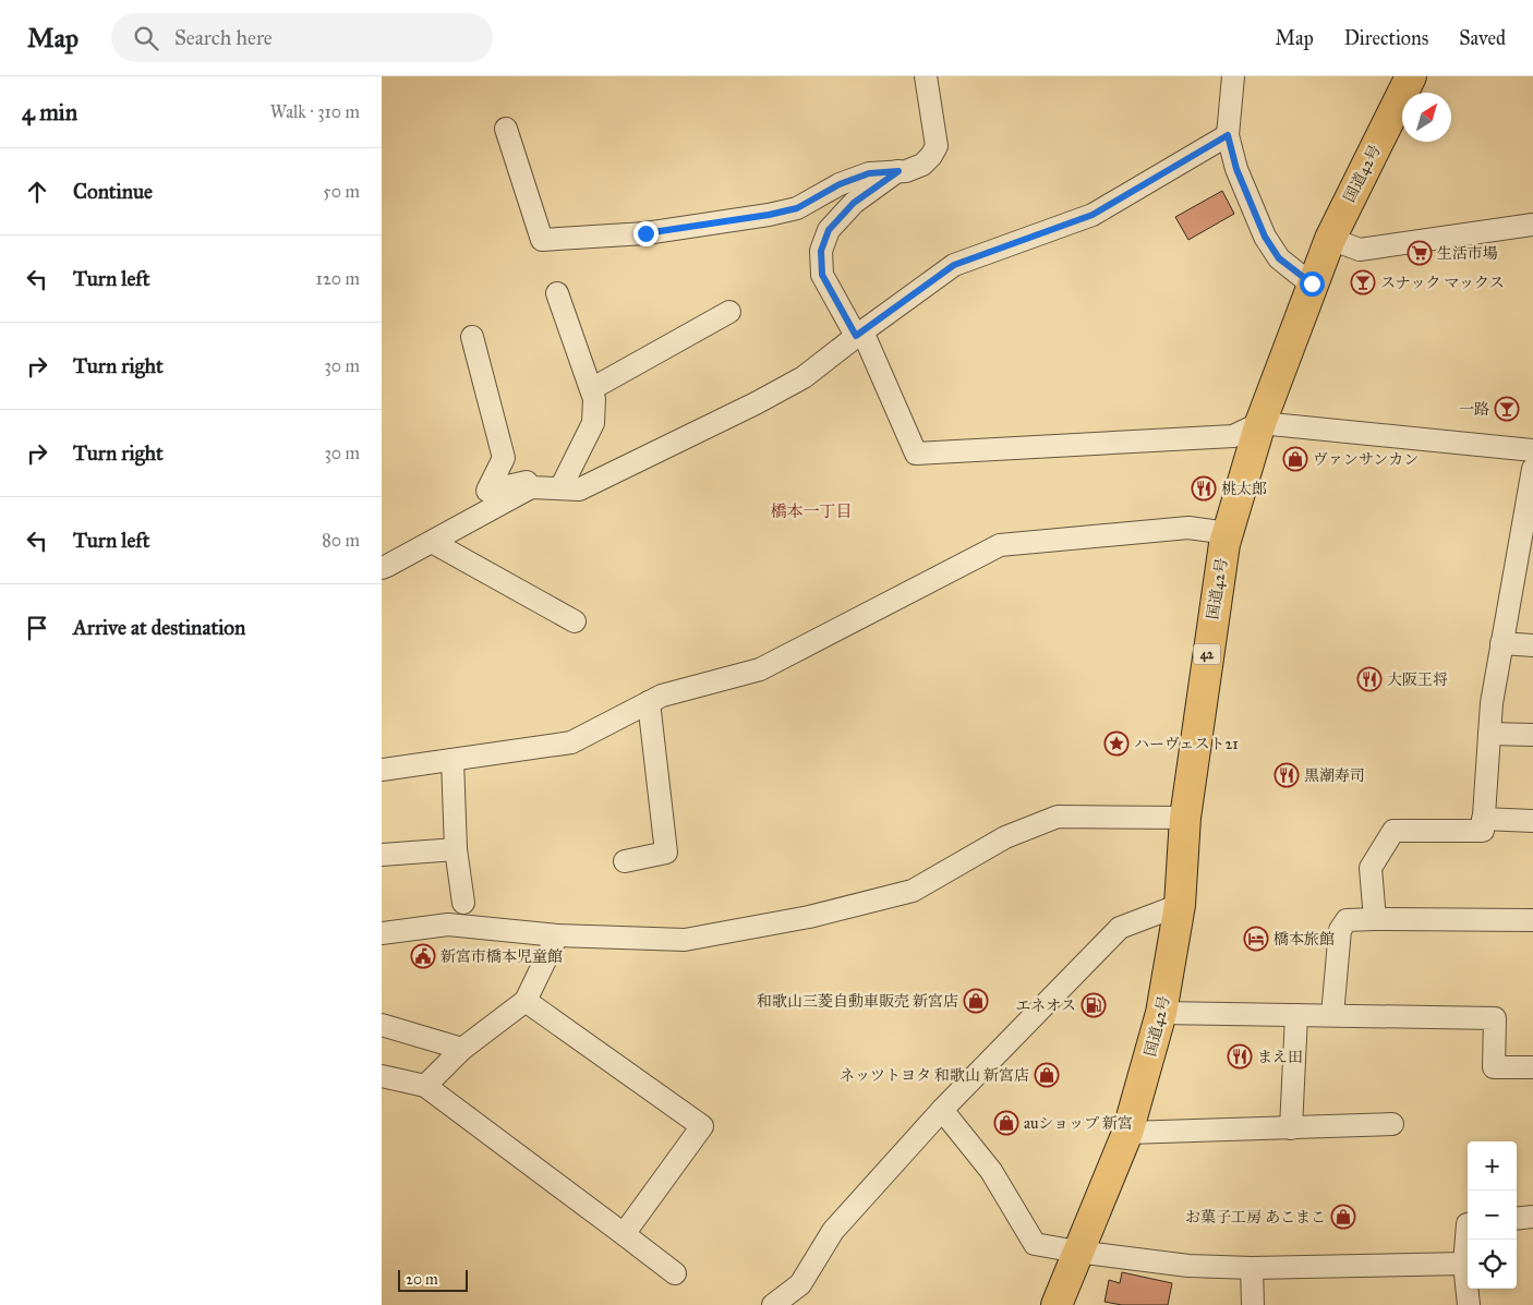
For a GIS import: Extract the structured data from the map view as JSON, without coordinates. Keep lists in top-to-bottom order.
{
  "streets": {
    "highway": ["国道42号", "42"]
  },
  "districts": ["橋本一丁目"],
  "places": {
    "supermarket": ["生活市場"],
    "bar": ["スナック マックス", "一路"],
    "shop": [
      "ヴァンサンカン",
      "和歌山三菱自動車販売 新宮店",
      "ネッツトヨタ 和歌山 新宮店",
      "auショップ 新宮",
      "お菓子工房 あこまこ"
    ],
    "restaurant": [
      "桃太郎",
      "大阪王将",
      "黒潮寿司",
      "まえ田"
    ],
    "place": ["ハーヴェスト21"],
    "hotel": ["橋本旅館"],
    "public building": ["新宮市橋本児童館"],
    "fuel station": ["エネオス"]
  },
  "scale_bar": "20 m",
  "north": "top right",
  "page": {
    "header": "Map",
    "search": "Search here",
    "nav": ["Map", "Directions", "Saved"],
    "heading": ["4 min", "Walk · 310 m"],
    "list": [
      ["Continue", "50 m"],
      ["Turn left", "120 m"],
      ["Turn right", "30 m"],
      ["Turn right", "30 m"],
      ["Turn left", "80 m"],
      "Arrive at destination"
    ],
    "map_buttons": ["+", "−"],
    "scale": "20 m"
  }
}
